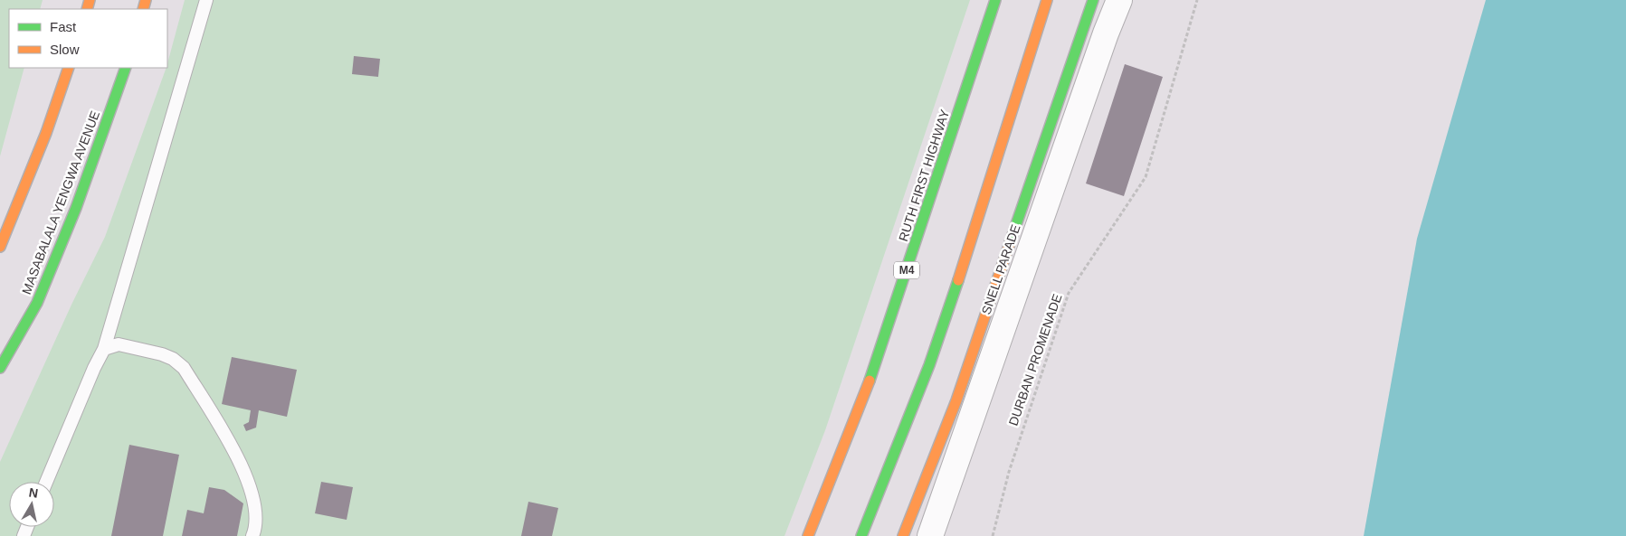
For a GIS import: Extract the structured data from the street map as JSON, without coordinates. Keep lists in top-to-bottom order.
{
  "streets": {
    "main road": [
      "RUTH FIRST HIGHWAY",
      "MASABALALA YENGWA AVENUE",
      "SNELL PARADE",
      "M4"
    ],
    "path": ["DURBAN PROMENADE"]
  },
  "legend": ["Fast", "Slow"],
  "north": "top"
}
